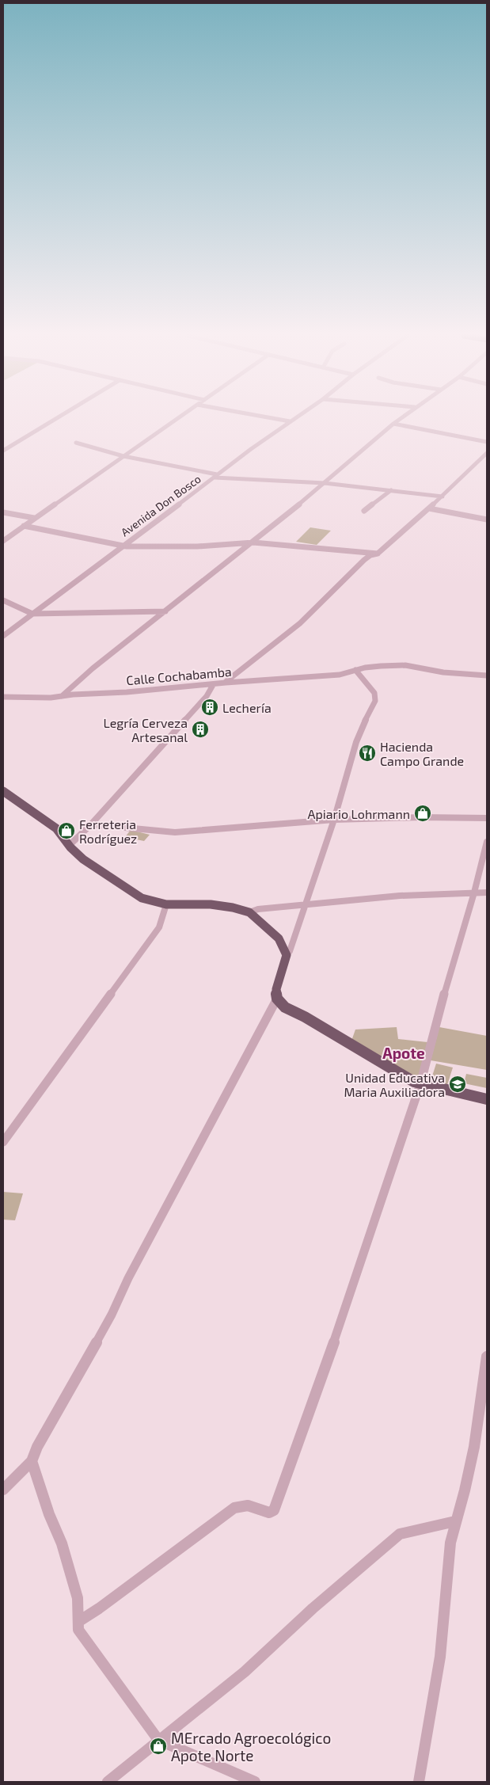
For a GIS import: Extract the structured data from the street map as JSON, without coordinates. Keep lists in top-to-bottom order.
{
  "streets": {
    "street": ["Avenida Don Bosco", "Calle Cochabamba"]
  },
  "districts": ["Apote"],
  "places": {
    "building": ["Lechería", "Legría Cerveza Artesanal"],
    "restaurant": ["Hacienda Campo Grande"],
    "shop": ["Apiario Lohrmann", "Ferreteria Rodríguez", "MErcado Agroecológico Apote Norte"],
    "school or university": ["Unidad Educativa Maria Auxiliadora"]
  }
}
